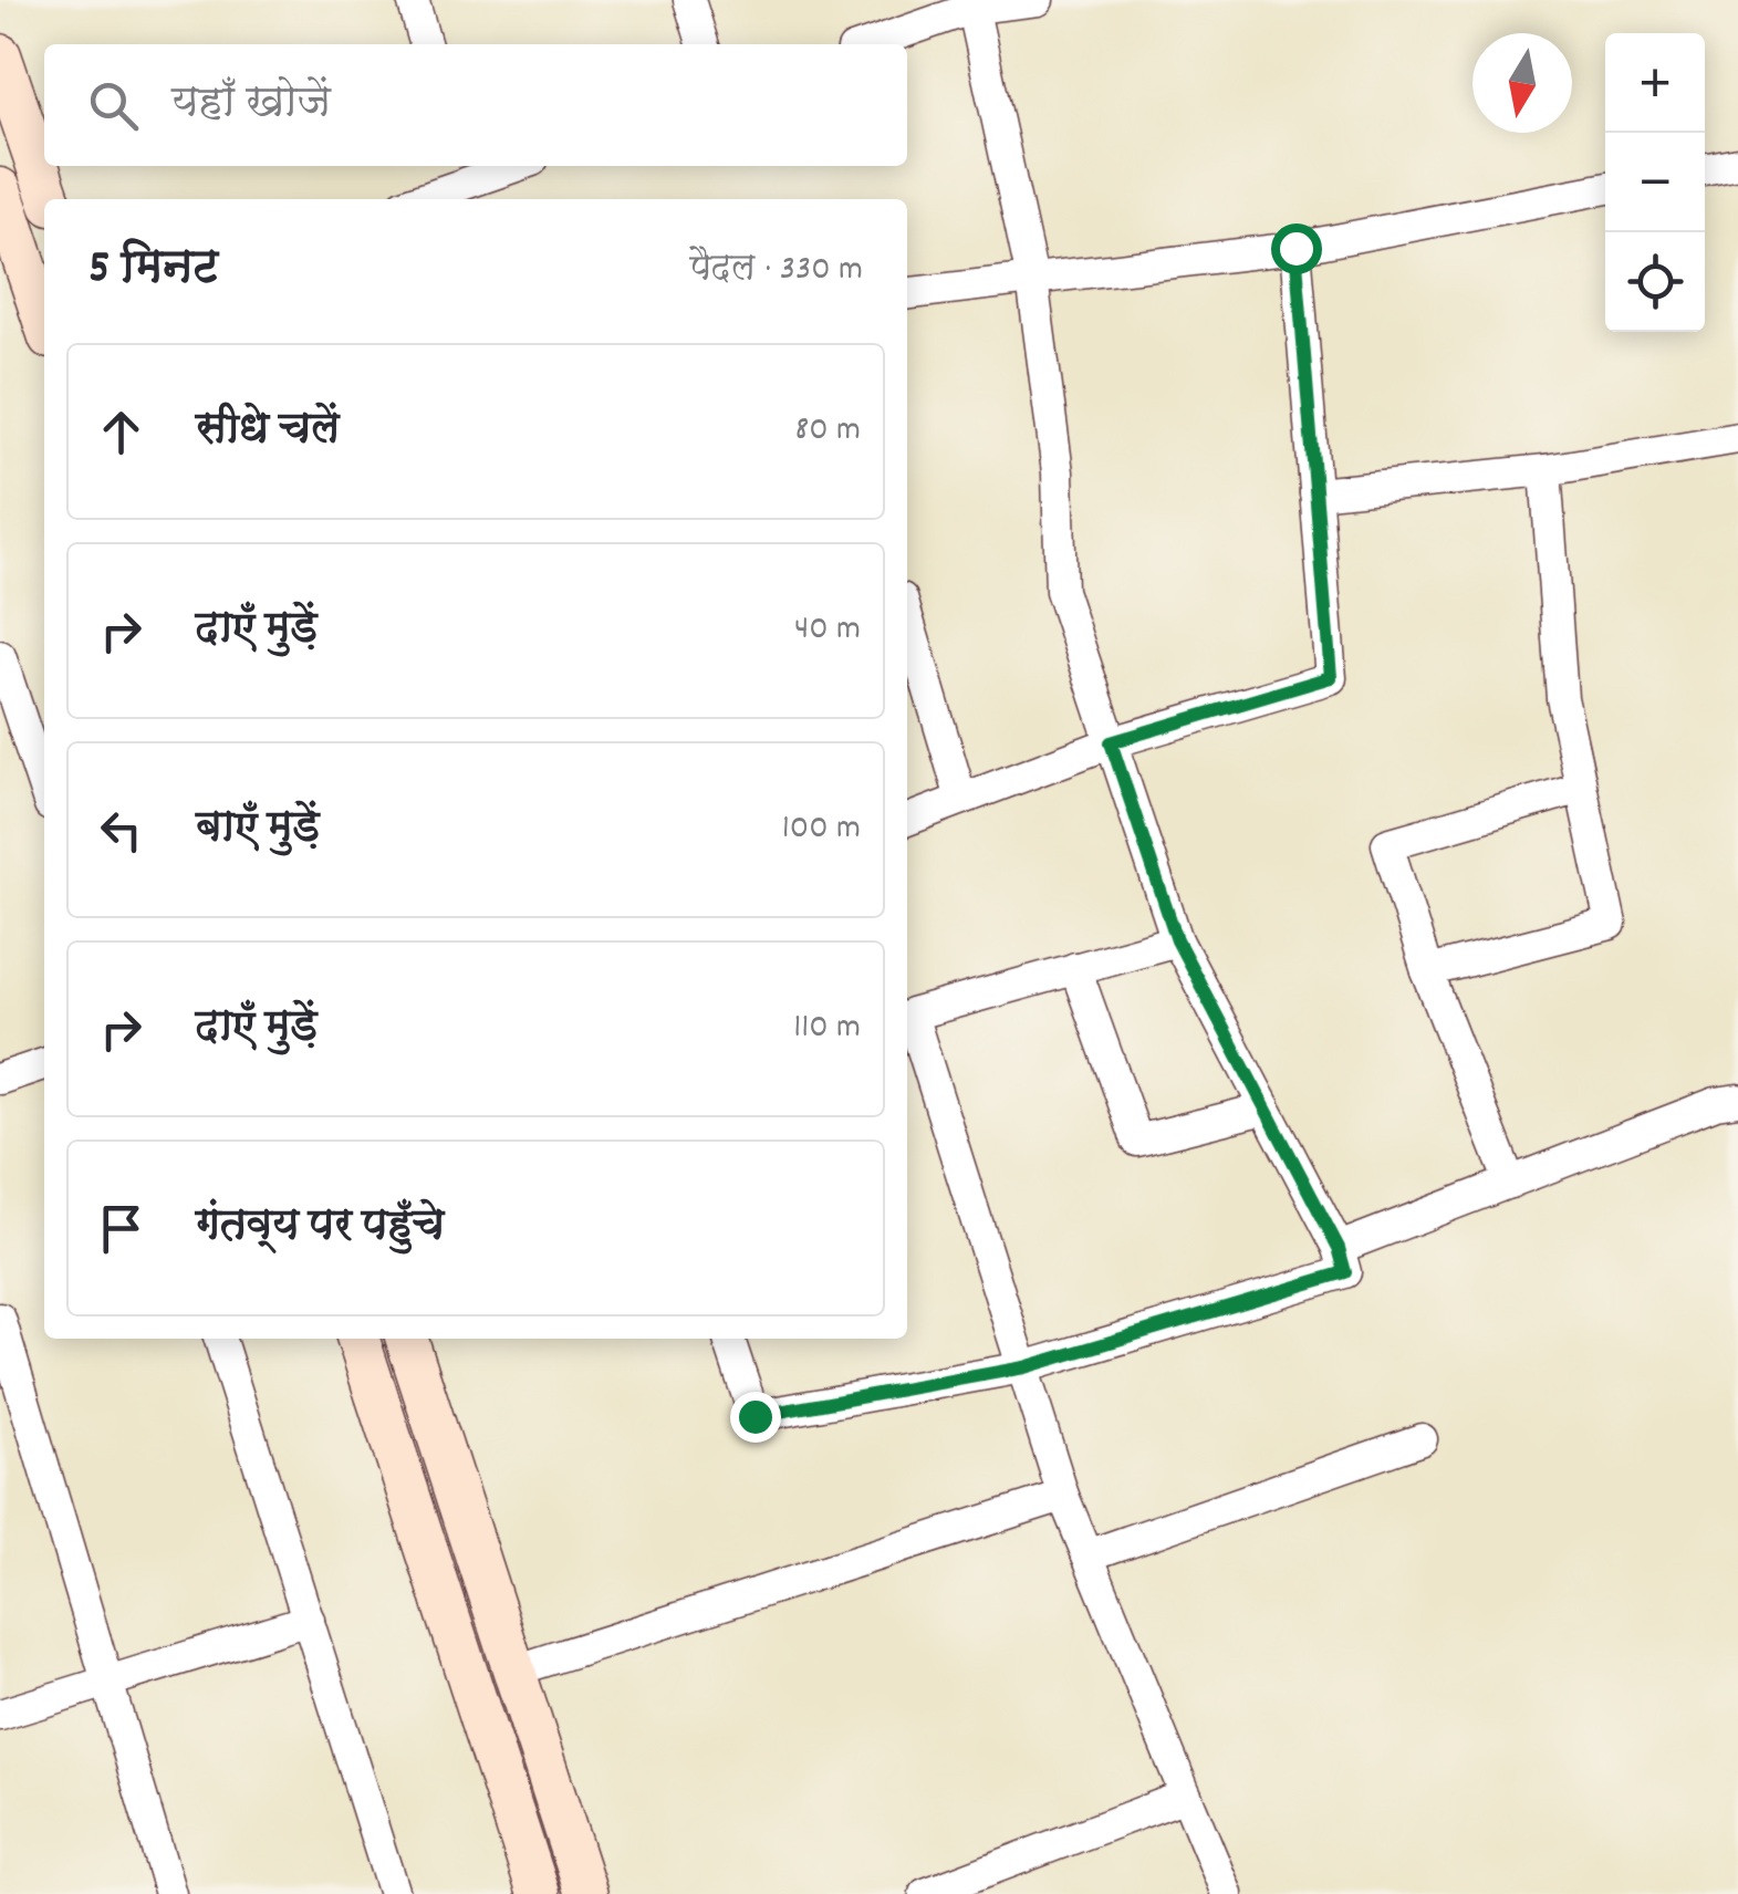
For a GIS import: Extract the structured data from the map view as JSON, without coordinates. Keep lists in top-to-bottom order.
{
  "north": "bottom",
  "page": {
    "map_buttons": ["+", "−"],
    "search": "यहाँ खोजें",
    "heading": ["5 मिनट", "पैदल · 330 m"],
    "list": [
      ["सीधे चलें", "80 m"],
      ["दाएँ मुड़ें", "40 m"],
      ["बाएँ मुड़ें", "100 m"],
      ["दाएँ मुड़ें", "110 m"],
      "गंतव्य पर पहुँचे"
    ]
  }
}
